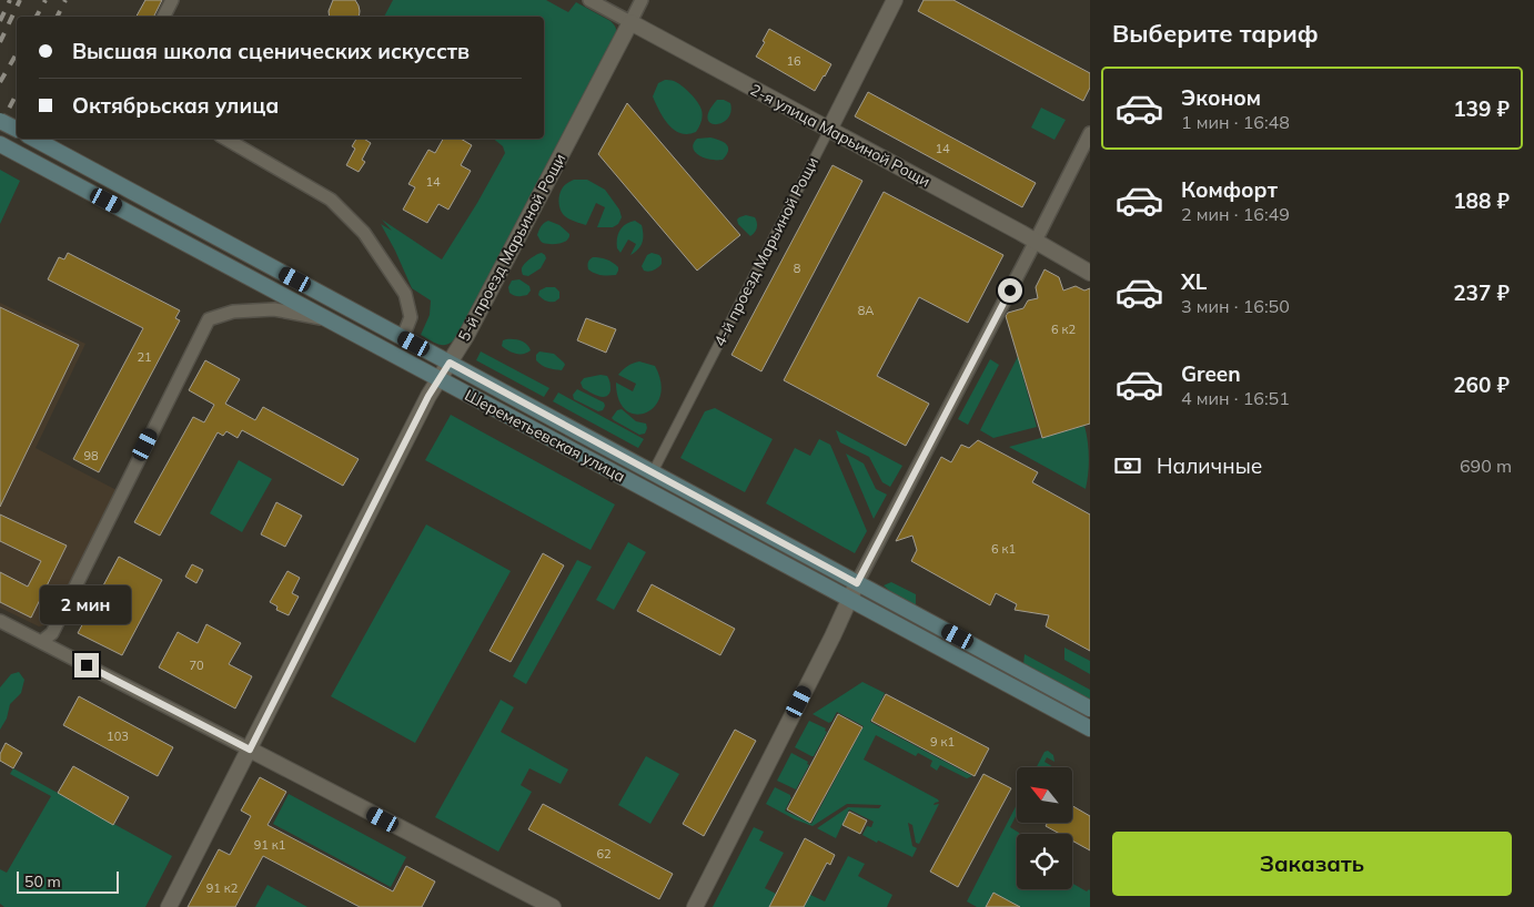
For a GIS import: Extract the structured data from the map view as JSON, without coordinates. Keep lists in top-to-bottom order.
{
  "streets": {
    "main road": ["Шереметьевская улица"],
    "street": ["2-я улица Марьиной Рощи", "5-й проезд Марьиной Рощи", "4-й проезд Марьиной Рощи"]
  },
  "crossings": [
    ["2-я улица Марьиной Рощи", "5-й проезд Марьиной Рощи"],
    ["2-я улица Марьиной Рощи", "4-й проезд Марьиной Рощи"],
    ["5-й проезд Марьиной Рощи", "Шереметьевская улица"],
    ["4-й проезд Марьиной Рощи", "Шереметьевская улица"]
  ],
  "house_numbers": [
    "16",
    "14",
    "14",
    "8",
    "8А",
    "6 к2",
    "21",
    "98",
    "6 к1",
    "70",
    "103",
    "9 к1",
    "91 к1",
    "62",
    "91 к2"
  ],
  "scale_bar": "50 m",
  "north": "top left",
  "page": {
    "heading": "Выберите тариф",
    "banner": ["Высшая школа сценических искусств", "Октябрьская улица"],
    "list": [
      {
        "name": "Эконом",
        "note": "1 мин · 16:48",
        "value": "139 ₽"
      },
      {
        "name": "Комфорт",
        "note": "2 мин · 16:49",
        "value": "188 ₽"
      },
      {
        "name": "XL",
        "note": "3 мин · 16:50",
        "value": "237 ₽"
      },
      {
        "name": "Green",
        "note": "4 мин · 16:51",
        "value": "260 ₽"
      }
    ],
    "pay": ["Наличные", "690 m"],
    "bubble": "2 мин",
    "buttons": "Заказать",
    "scale": "50 m"
  }
}
